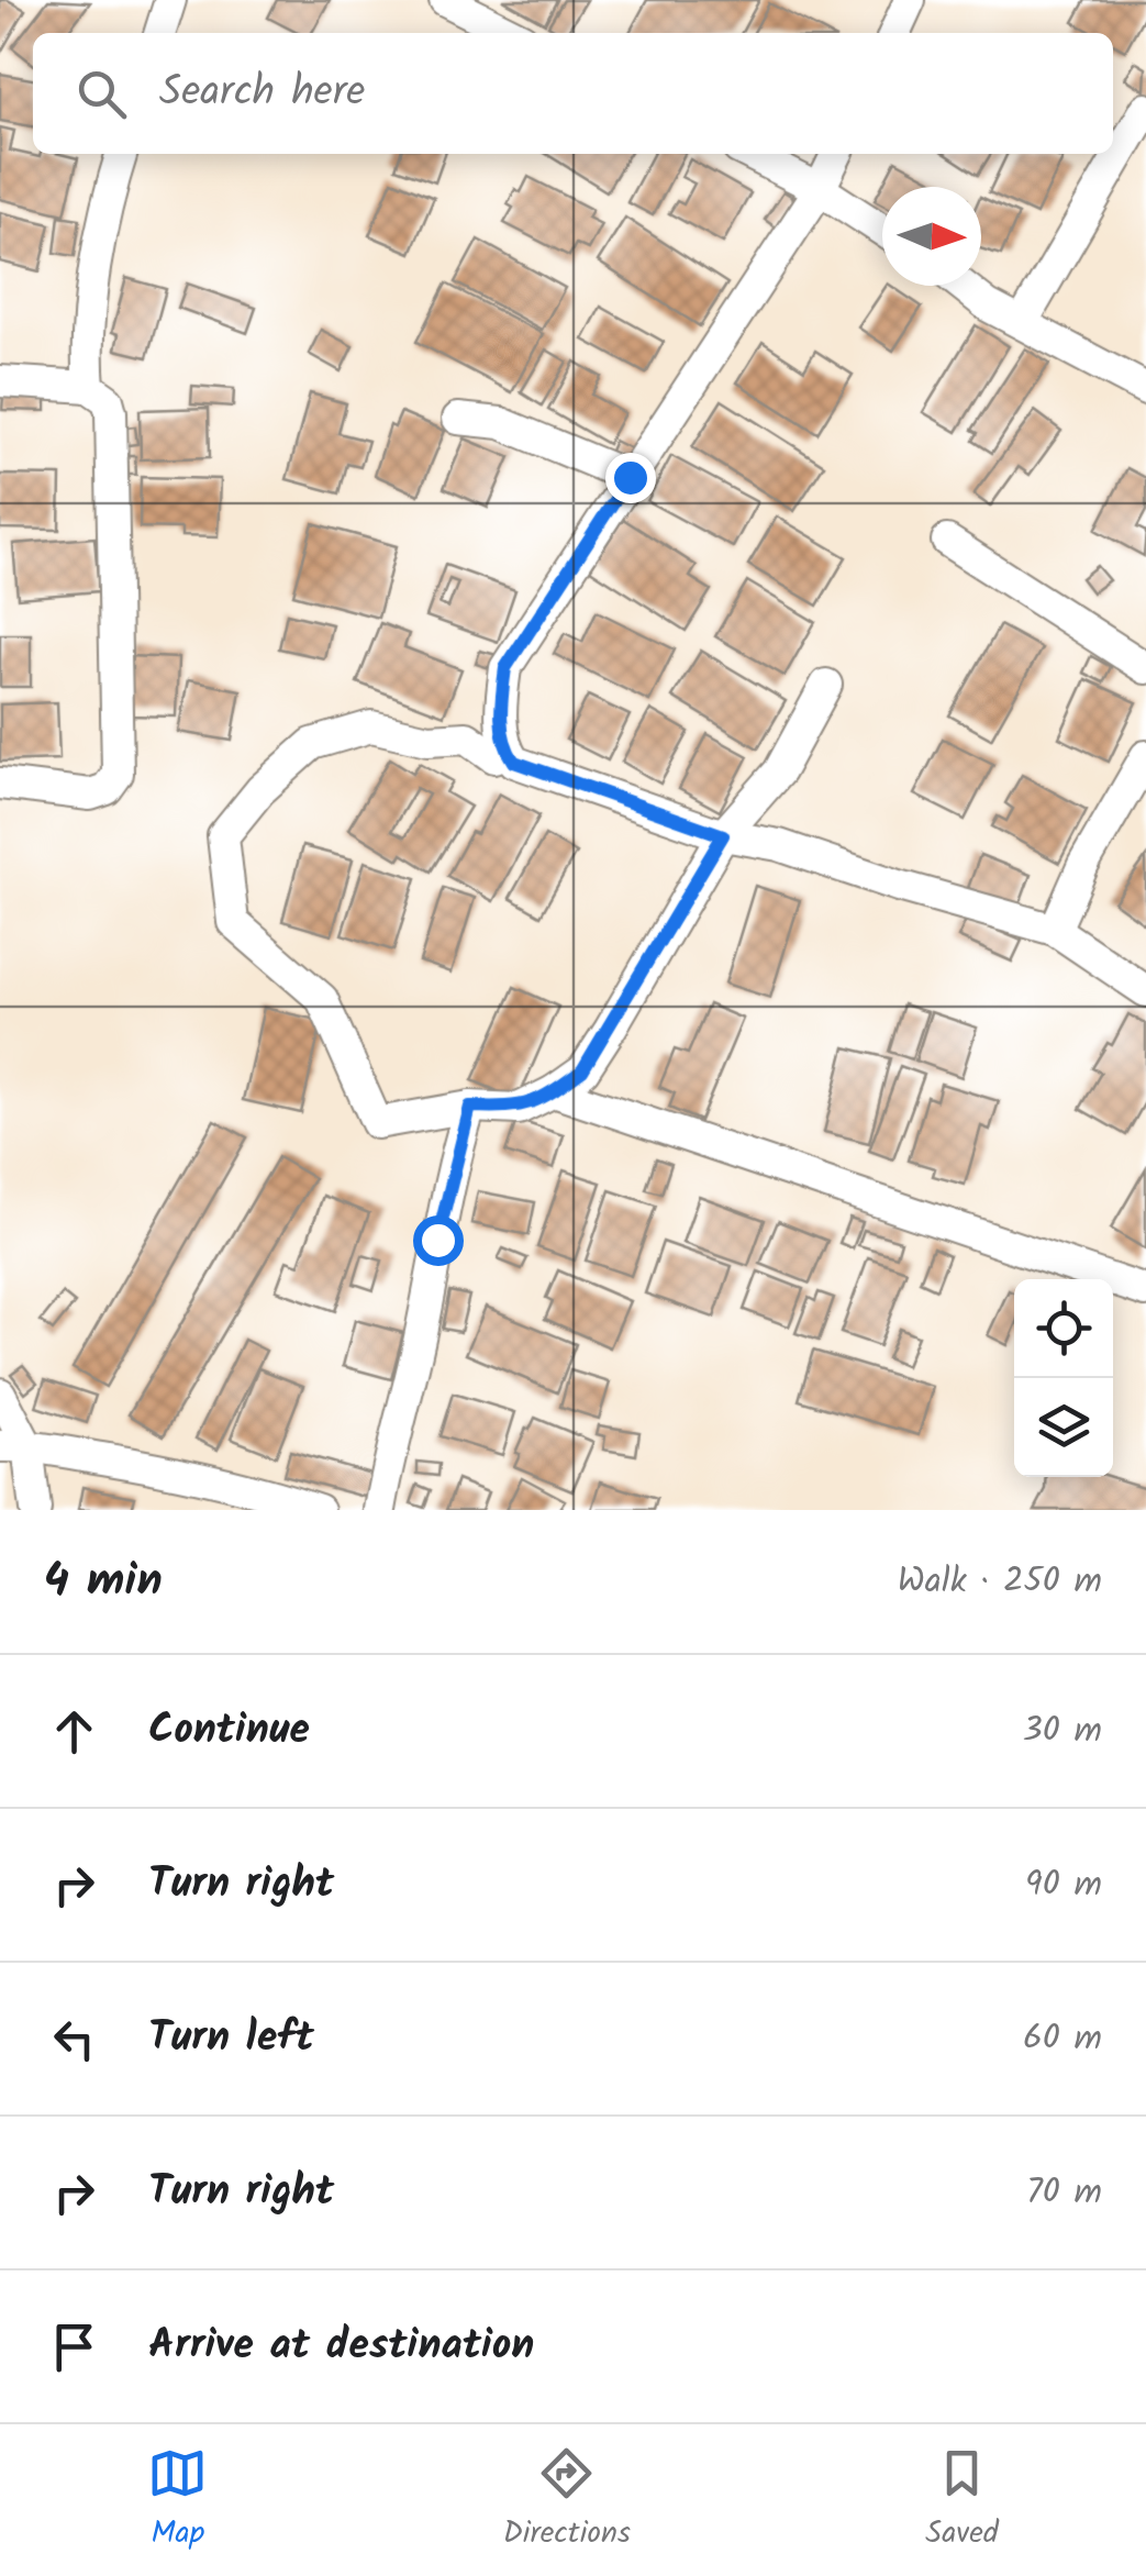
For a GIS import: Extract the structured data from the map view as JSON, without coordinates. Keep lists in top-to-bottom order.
{
  "north": "right",
  "page": {
    "search": "Search here",
    "heading": ["4 min", "Walk · 250 m"],
    "list": [
      ["Continue", "30 m"],
      ["Turn right", "90 m"],
      ["Turn left", "60 m"],
      ["Turn right", "70 m"],
      "Arrive at destination"
    ],
    "nav": ["Map", "Directions", "Saved"]
  }
}
